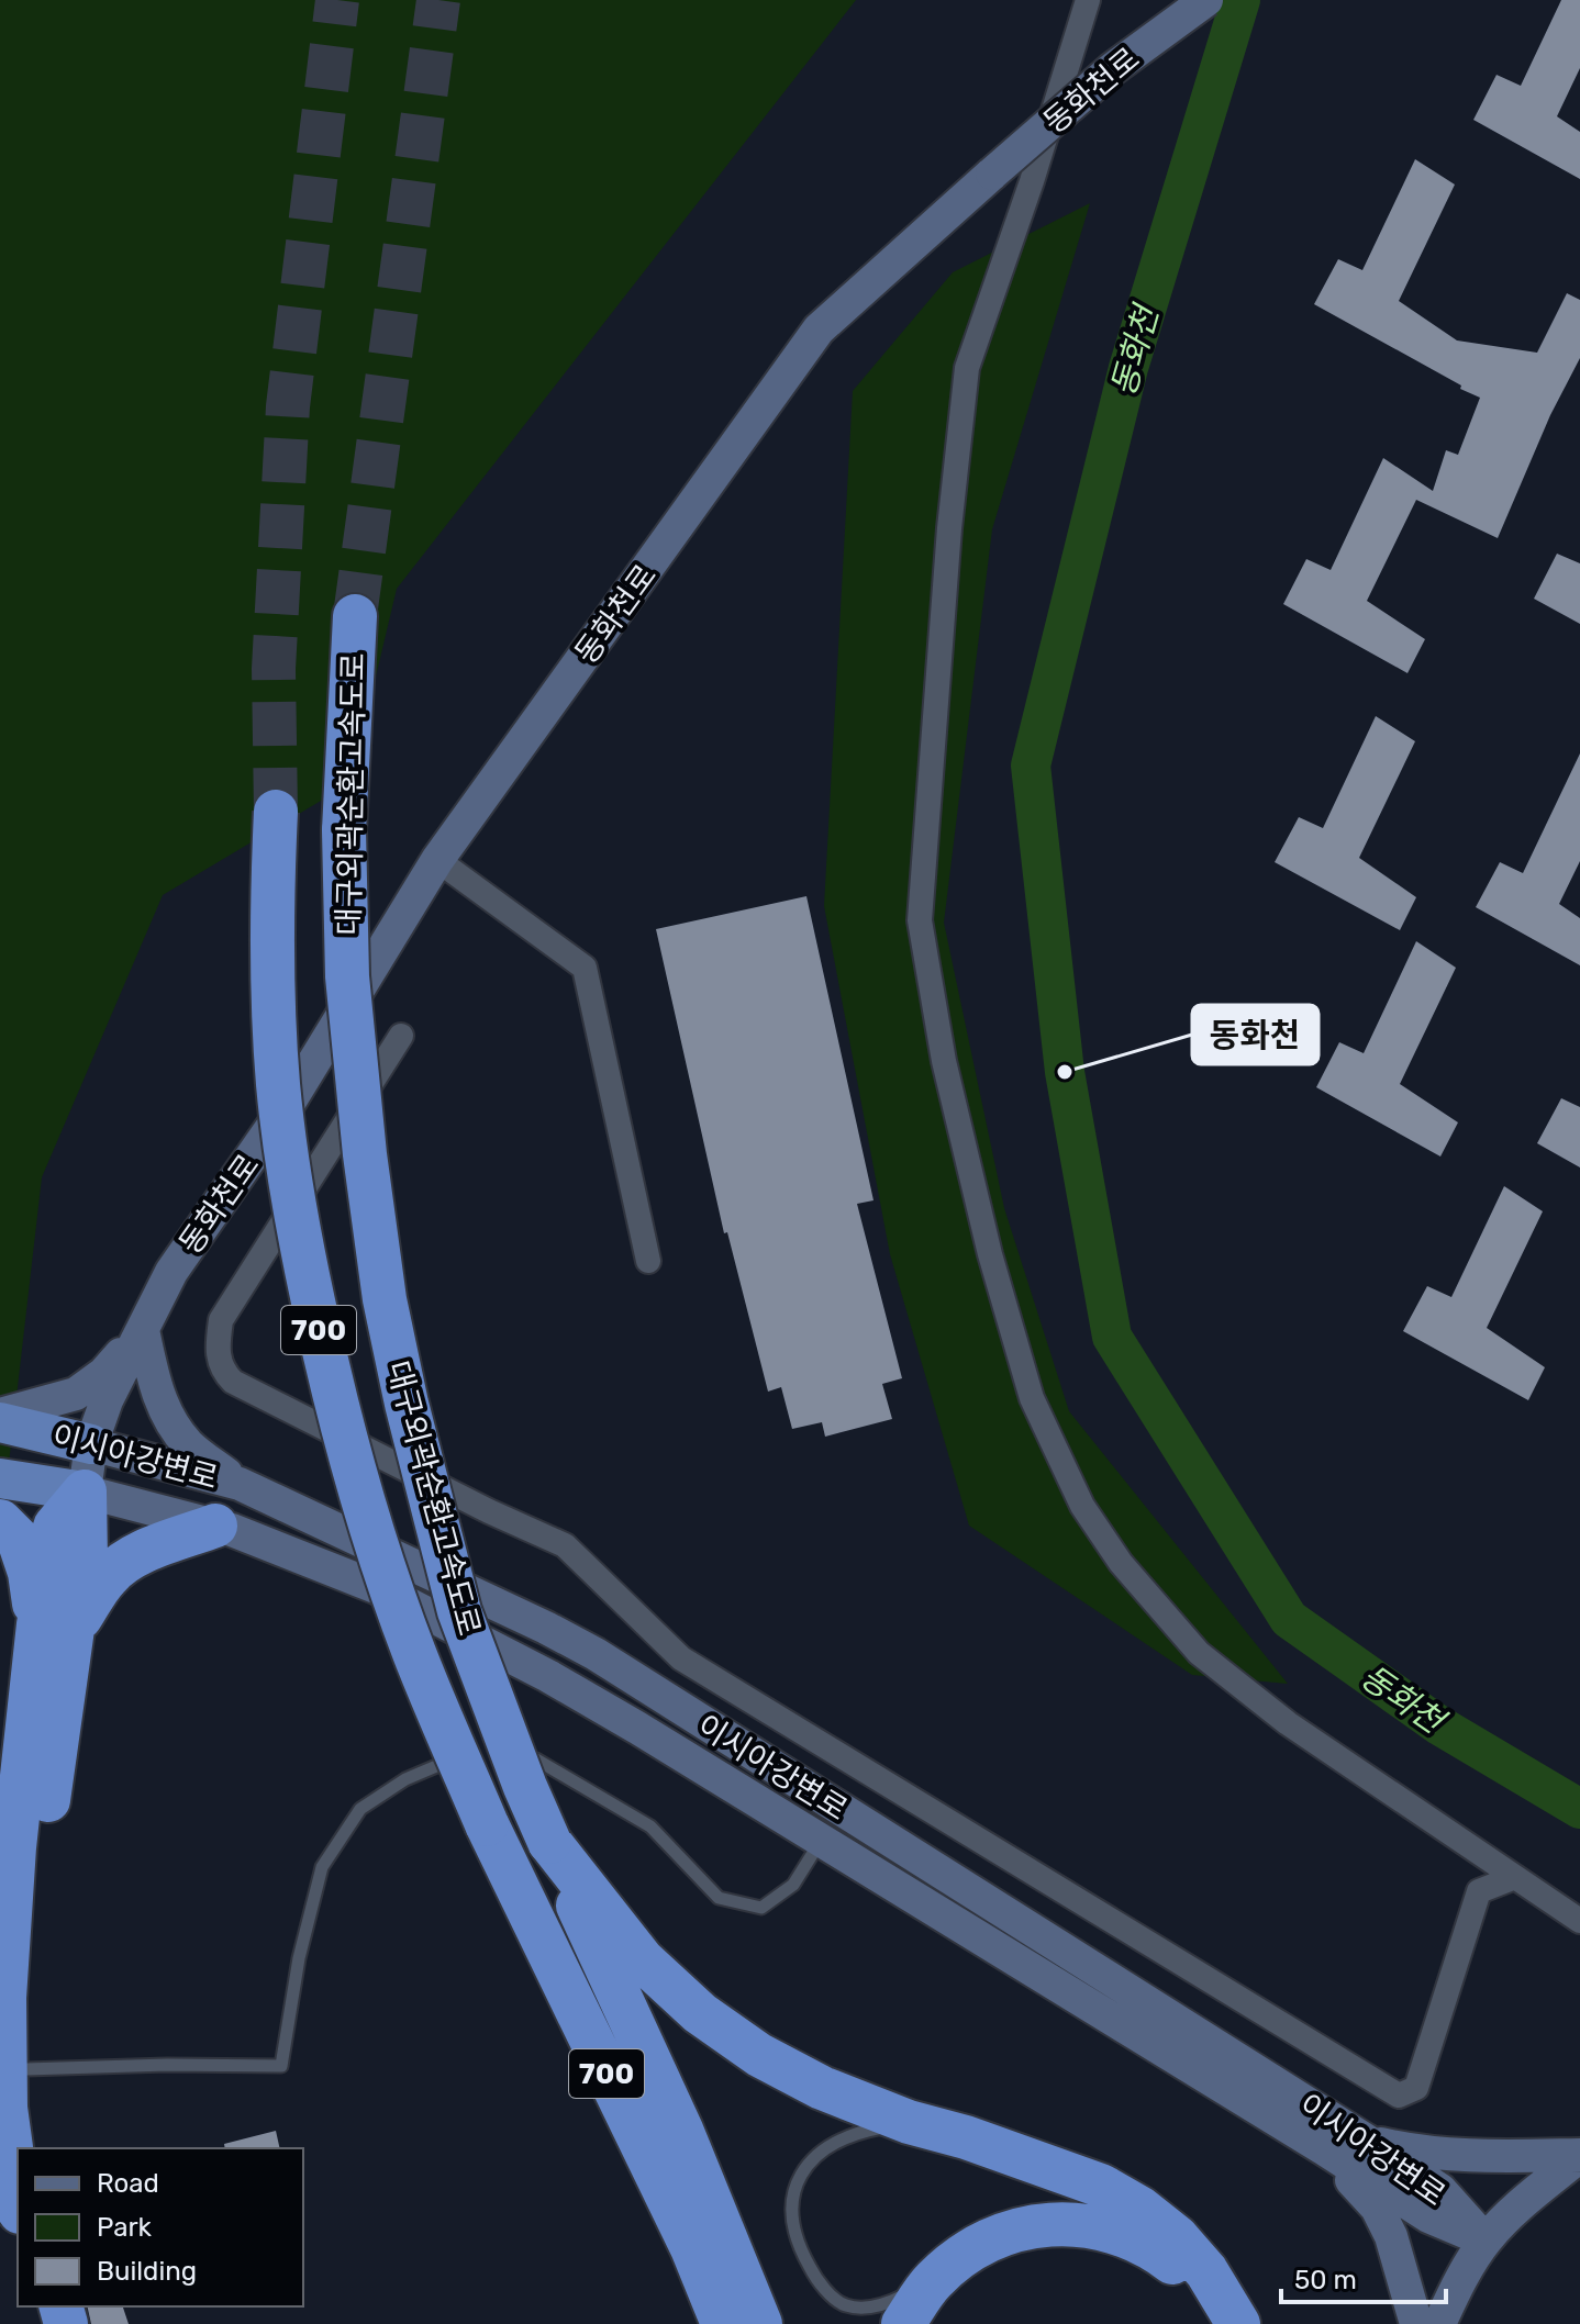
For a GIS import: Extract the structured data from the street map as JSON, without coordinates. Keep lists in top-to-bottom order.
{
  "streets": {
    "highway": ["대구외곽순환고속도로", "700", "이시아강변로"],
    "main road": ["동화천로"]
  },
  "water": ["동화천"],
  "places": ["동화천"],
  "legend": ["Road", "Park", "Building"],
  "scale_bar": "50 m"
}
